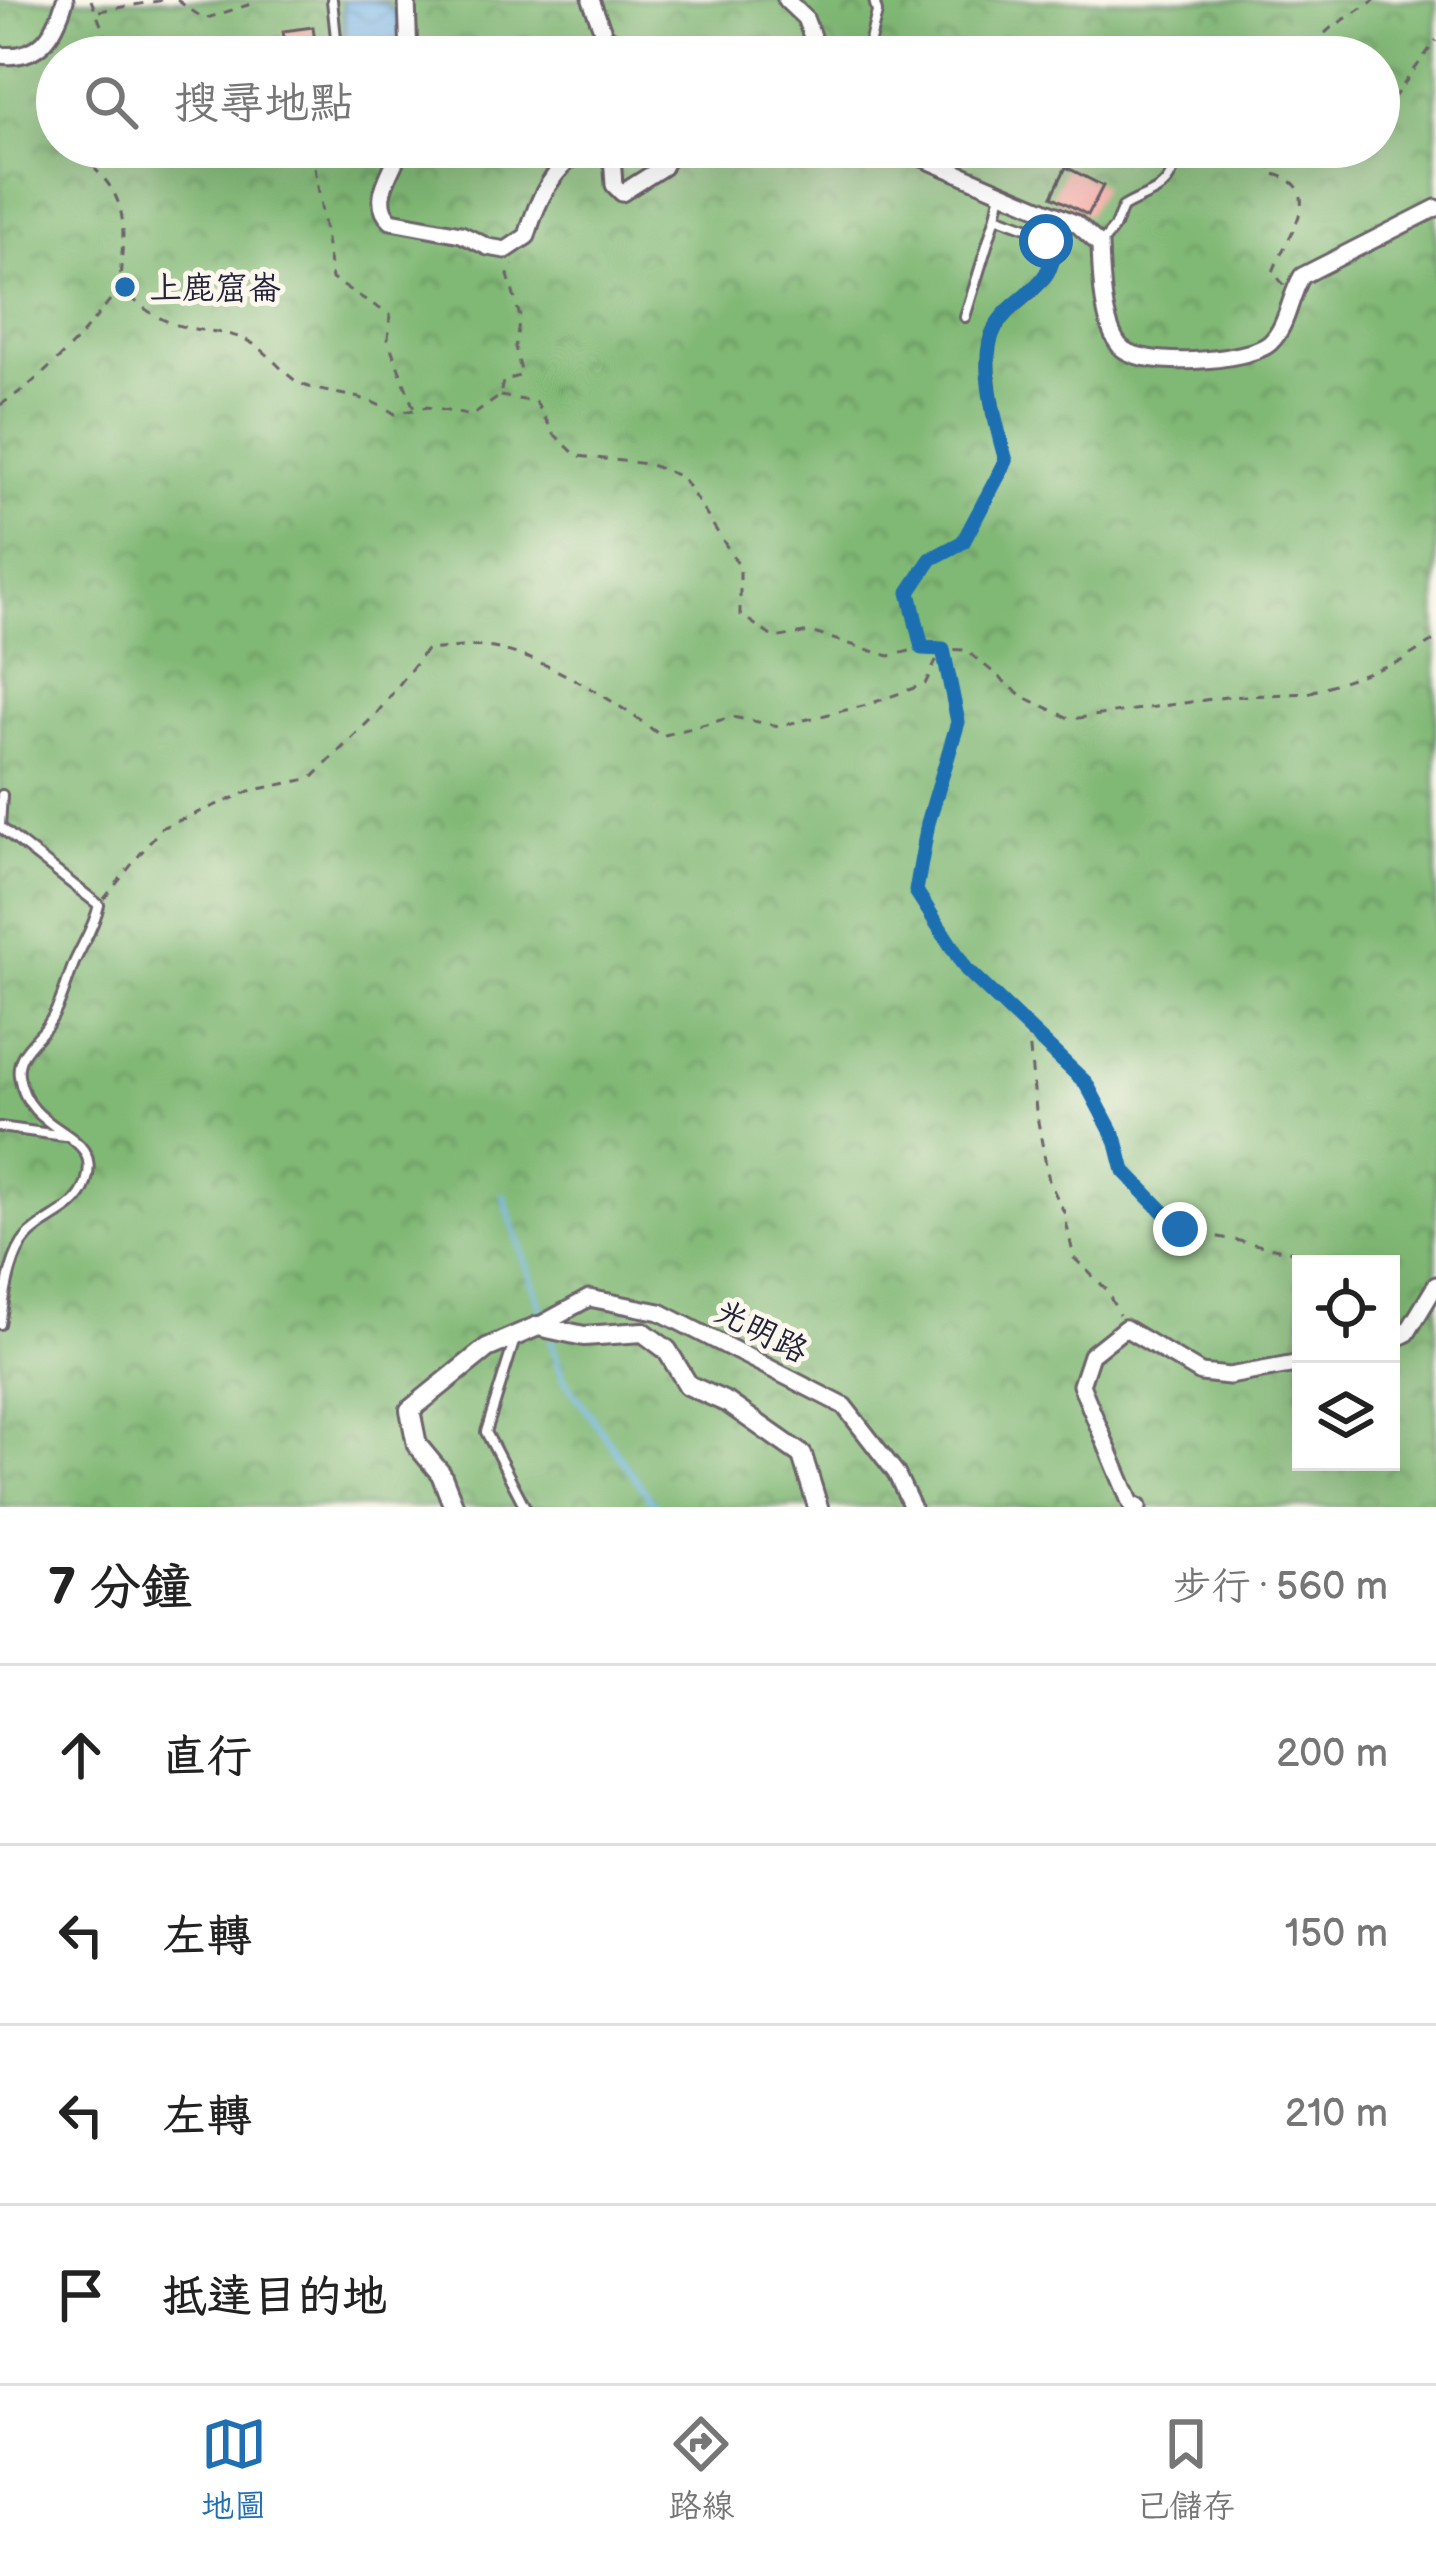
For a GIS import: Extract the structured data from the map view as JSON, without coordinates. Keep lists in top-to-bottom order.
{
  "streets": {
    "street": ["光明路"]
  },
  "places": ["上鹿窟崙"],
  "page": {
    "search": "搜尋地點",
    "heading": ["7 分鐘", "步行 · 560 m"],
    "list": [
      ["直行", "200 m"],
      ["左轉", "150 m"],
      ["左轉", "210 m"],
      "抵達目的地"
    ],
    "nav": ["地圖", "路線", "已儲存"]
  }
}
